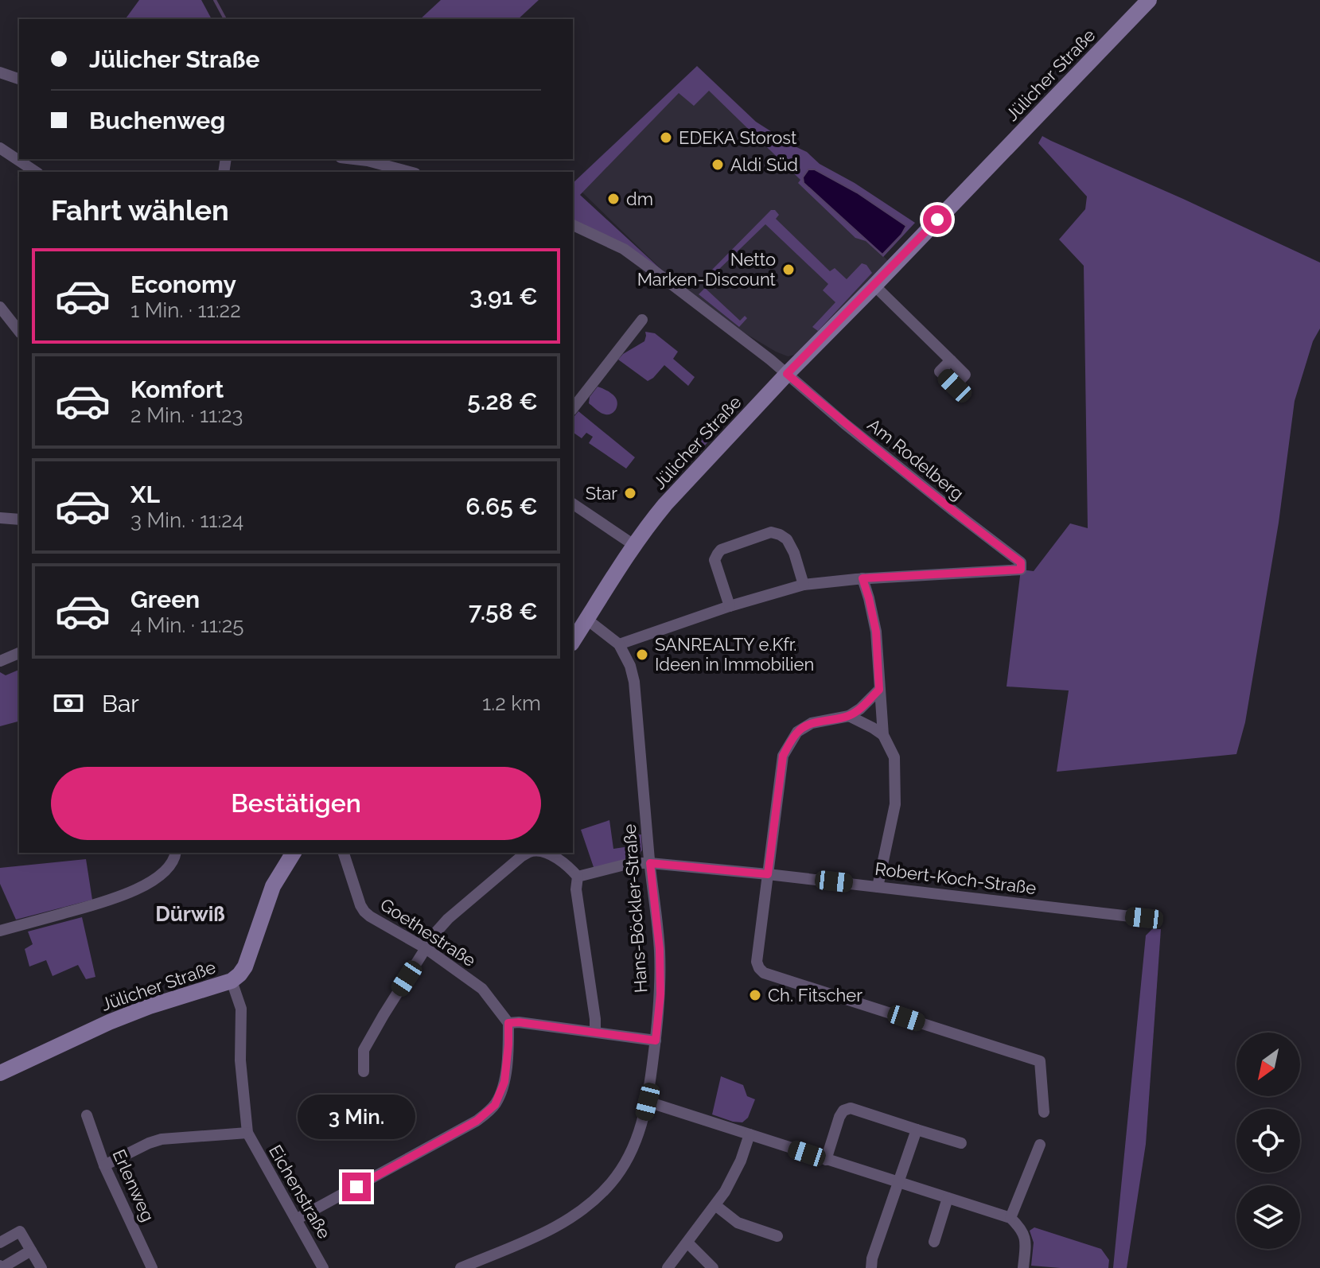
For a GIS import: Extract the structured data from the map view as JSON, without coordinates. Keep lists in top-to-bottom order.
{
  "streets": {
    "street": [
      "Jülicher Straße",
      "Am Rodelberg",
      "Robert-Koch-Straße",
      "Hans-Böckler-Straße",
      "Goethestraße",
      "Erlenweg",
      "Eichenstraße"
    ]
  },
  "crossings": [
    ["Jülicher Straße", "Am Rodelberg"],
    ["Jülicher Straße", "Hans-Böckler-Straße"],
    ["Jülicher Straße", "Eichenstraße"],
    ["Robert-Koch-Straße", "Hans-Böckler-Straße"],
    ["Erlenweg", "Eichenstraße"]
  ],
  "districts": ["Dürwiß"],
  "places": [
    "EDEKA Storost",
    "Aldi Süd",
    "dm",
    "Netto Marken-Discount",
    "Star",
    "SANREALTY e.Kfr. Ideen in Immobilien",
    "Ch. Fitscher"
  ],
  "north": "bottom left",
  "page": {
    "banner": ["Jülicher Straße", "Buchenweg"],
    "heading": "Fahrt wählen",
    "list": [
      {
        "name": "Economy",
        "note": "1 Min. · 11:22",
        "value": "3.91 €"
      },
      {
        "name": "Komfort",
        "note": "2 Min. · 11:23",
        "value": "5.28 €"
      },
      {
        "name": "XL",
        "note": "3 Min. · 11:24",
        "value": "6.65 €"
      },
      {
        "name": "Green",
        "note": "4 Min. · 11:25",
        "value": "7.58 €"
      }
    ],
    "pay": ["Bar", "1.2 km"],
    "buttons": "Bestätigen",
    "bubble": "3 Min."
  }
}
